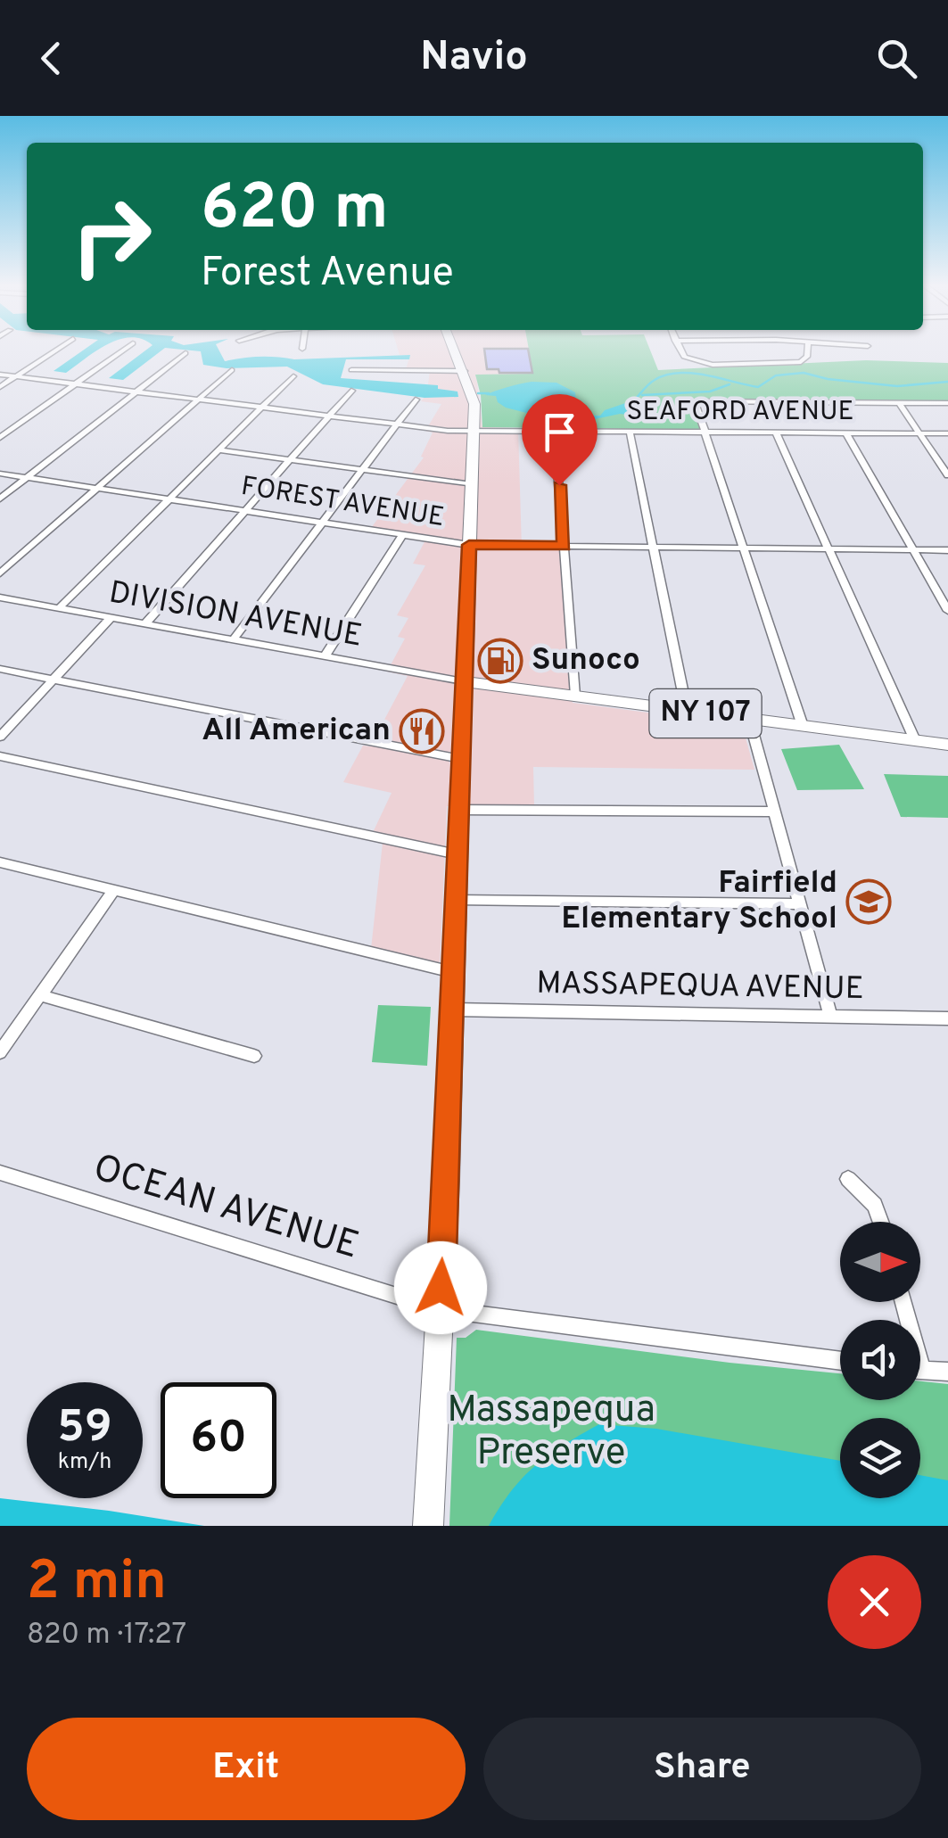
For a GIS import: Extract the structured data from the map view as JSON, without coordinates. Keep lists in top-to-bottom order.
{
  "streets": {
    "main road": ["NY 107"],
    "street": [
      "SEAFORD AVENUE",
      "FOREST AVENUE",
      "DIVISION AVENUE",
      "MASSAPEQUA AVENUE",
      "OCEAN AVENUE"
    ]
  },
  "crossings": [
    ["DIVISION AVENUE", "NY 107"]
  ],
  "parks": ["Massapequa Preserve"],
  "places": {
    "fuel station": ["Sunoco"],
    "restaurant": ["All American"],
    "school or university": ["Fairfield Elementary School"]
  },
  "north": "right",
  "page": {
    "header": "Navio",
    "turn": ["620 m", "Forest Avenue"],
    "speed": "59 km/h",
    "limit": "60",
    "heading": ["2 min", "820 m · 17:27"],
    "buttons": ["Exit", "Share"]
  }
}
